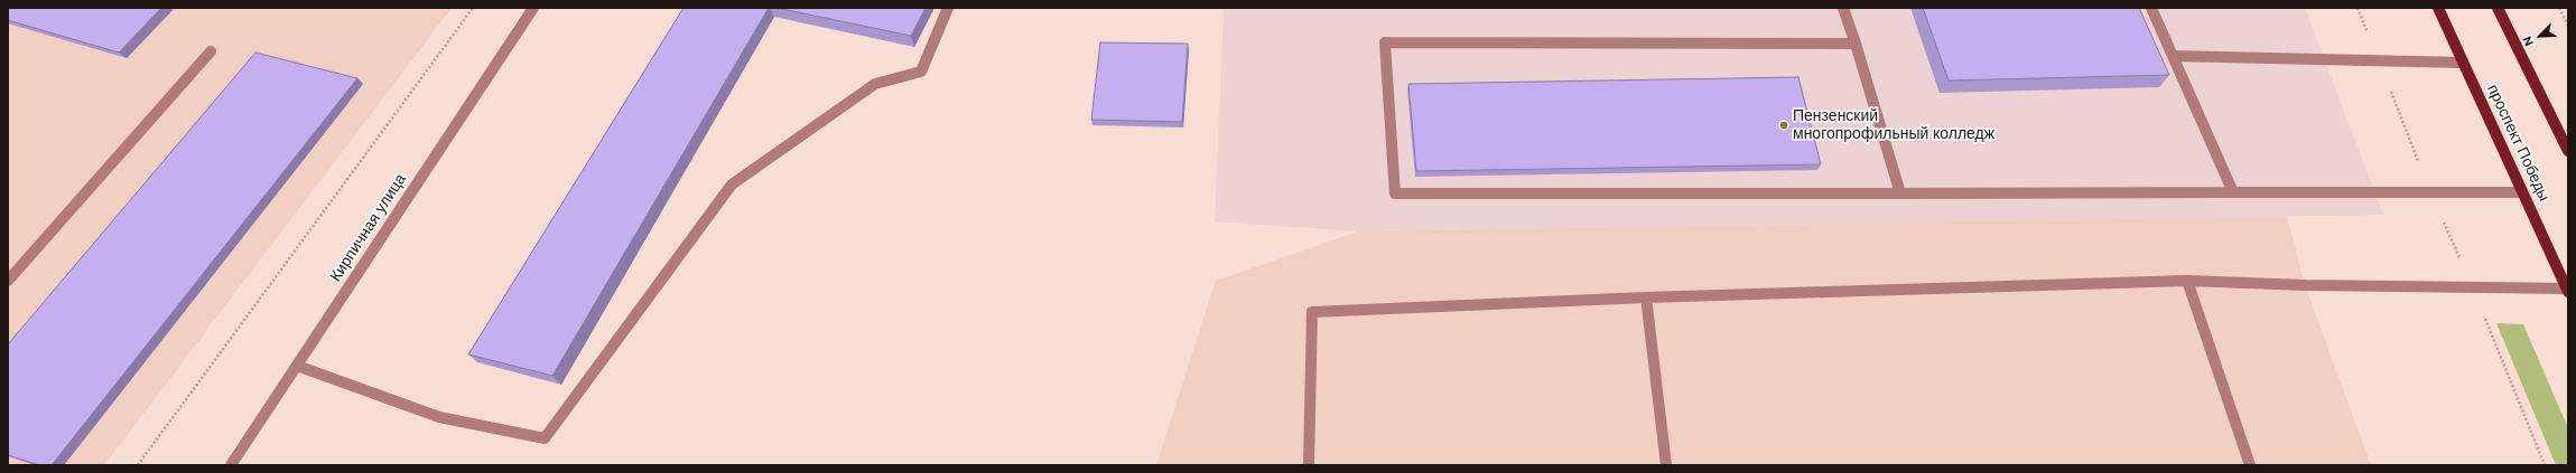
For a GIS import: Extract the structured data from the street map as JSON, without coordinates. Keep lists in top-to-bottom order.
{
  "streets": {
    "main road": ["проспект Победы"],
    "street": ["Кирпичная улица"]
  },
  "places": ["Пензенский многопрофильный колледж"],
  "north": "bottom left"
}
